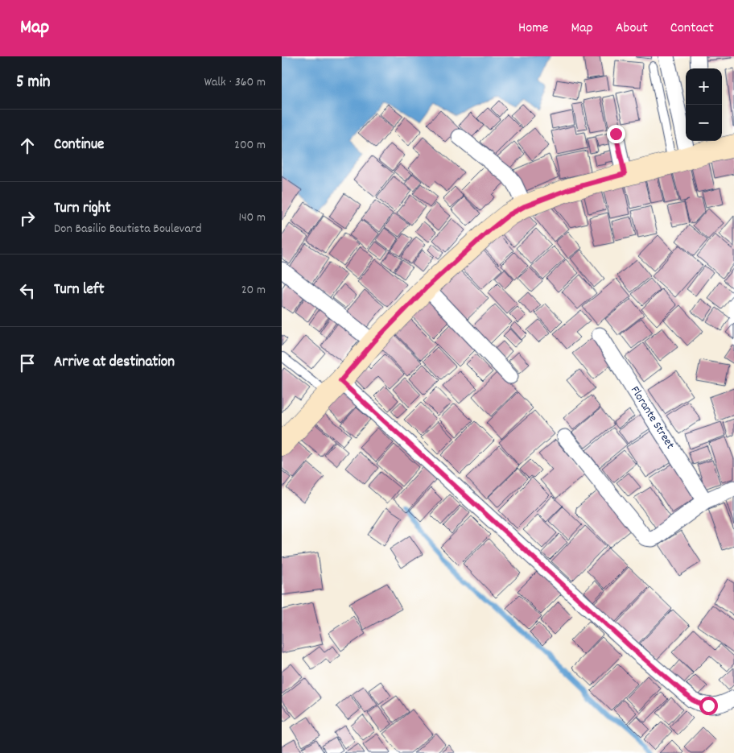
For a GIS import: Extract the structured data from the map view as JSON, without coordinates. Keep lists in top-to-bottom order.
{
  "streets": {
    "street": ["Florante Street"]
  },
  "page": {
    "header": "Map",
    "nav": [
      "Home",
      "Map",
      "About",
      "Contact"
    ],
    "heading": ["5 min", "Walk · 360 m"],
    "map_buttons": ["+", "−"],
    "list": [
      ["Continue", "200 m"],
      ["Turn right", "Don Basilio Bautista Boulevard", "140 m"],
      ["Turn left", "20 m"],
      "Arrive at destination"
    ]
  }
}
